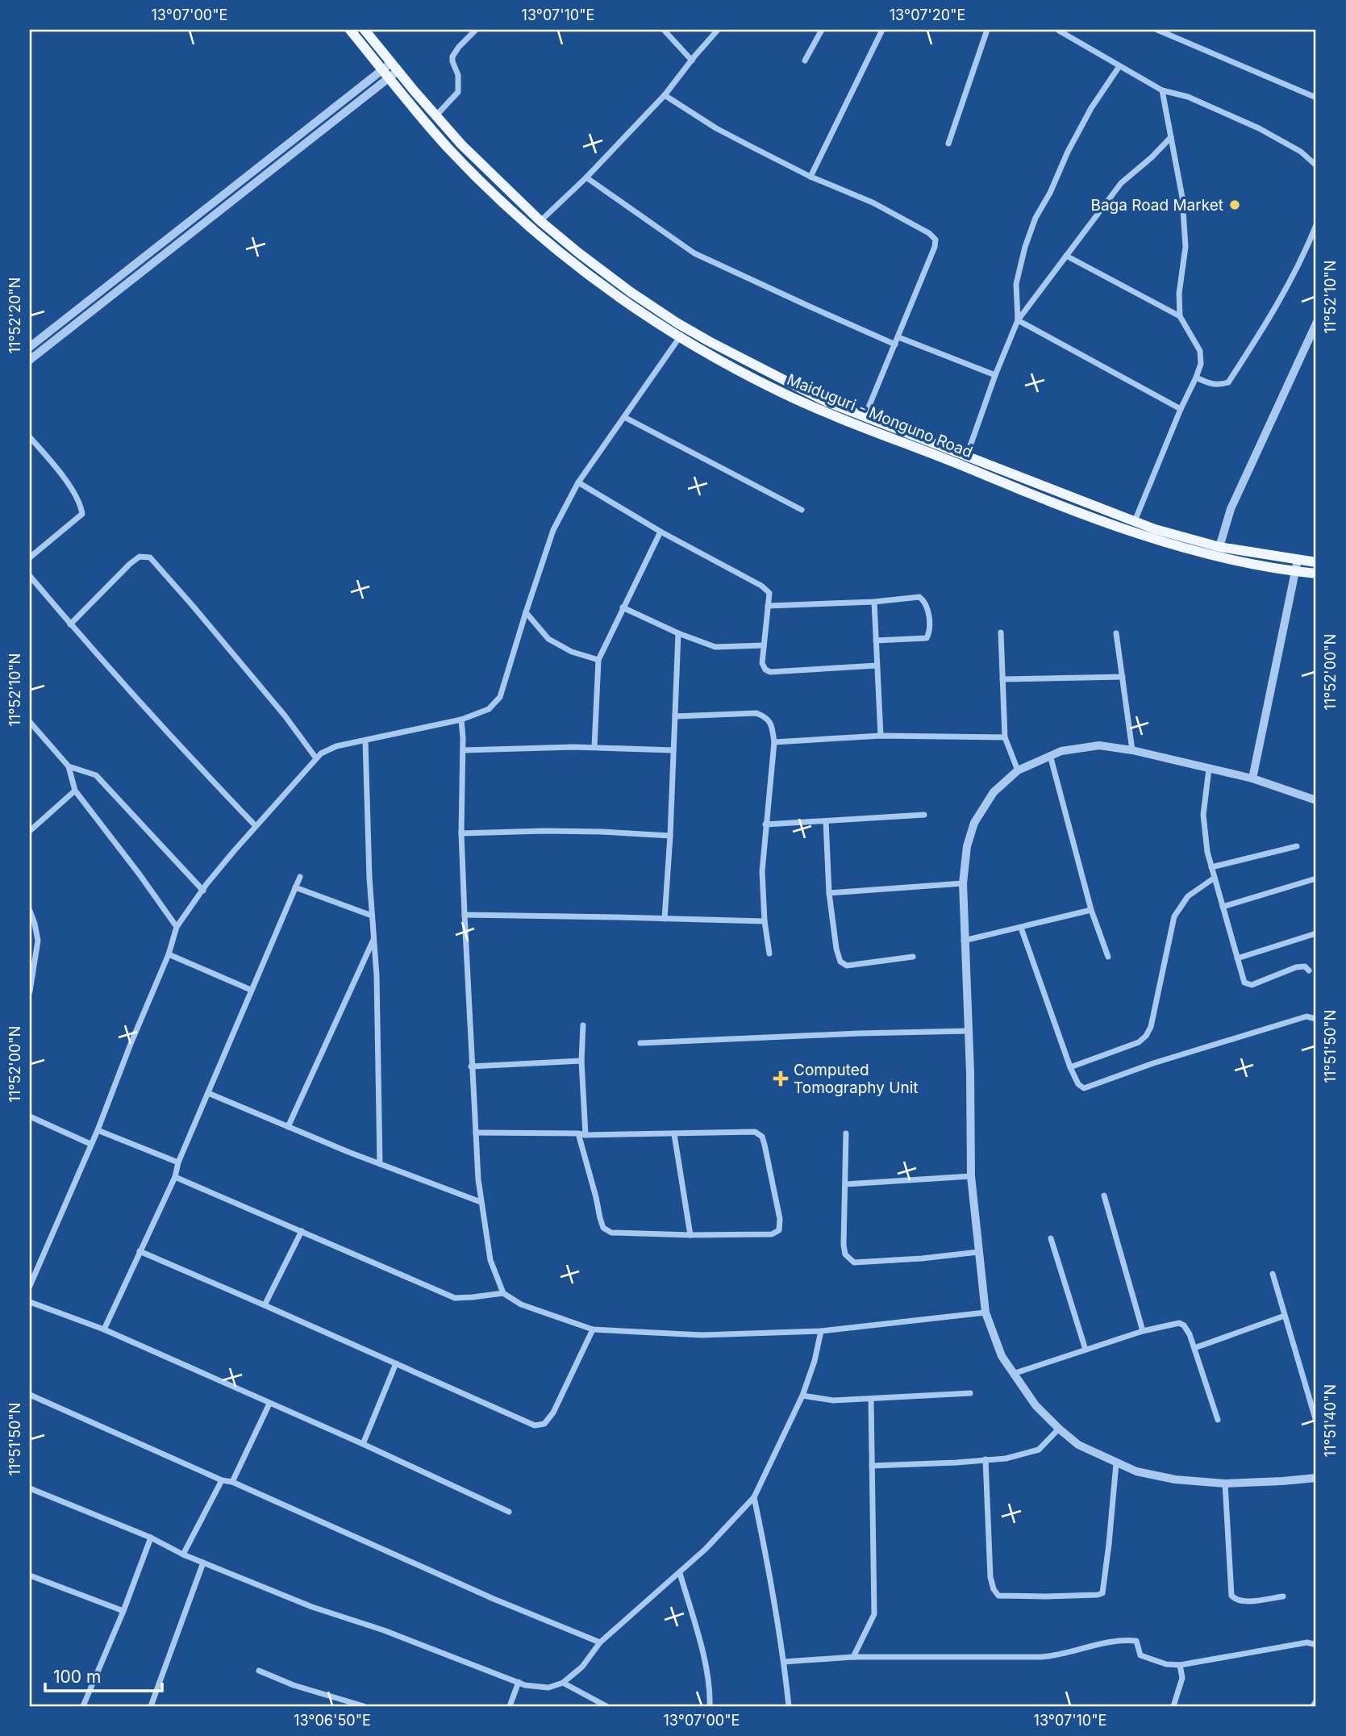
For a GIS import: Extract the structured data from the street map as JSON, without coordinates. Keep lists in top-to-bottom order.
{
  "streets": {
    "main road": ["Maiduguri - Monguno Road"]
  },
  "places": {
    "other": ["Baga Road Market"],
    "health": ["Computed Tomography Unit"]
  },
  "scale_bar": "100 m",
  "coordinates": [
    "13°07'00\"E",
    "13°07'10\"E",
    "13°07'20\"E",
    "11°52'10\"N",
    "11°52'20\"N",
    "11°52'00\"N",
    "11°51'50\"N",
    "11°51'40\"N",
    "13°06'50\"E"
  ]
}
